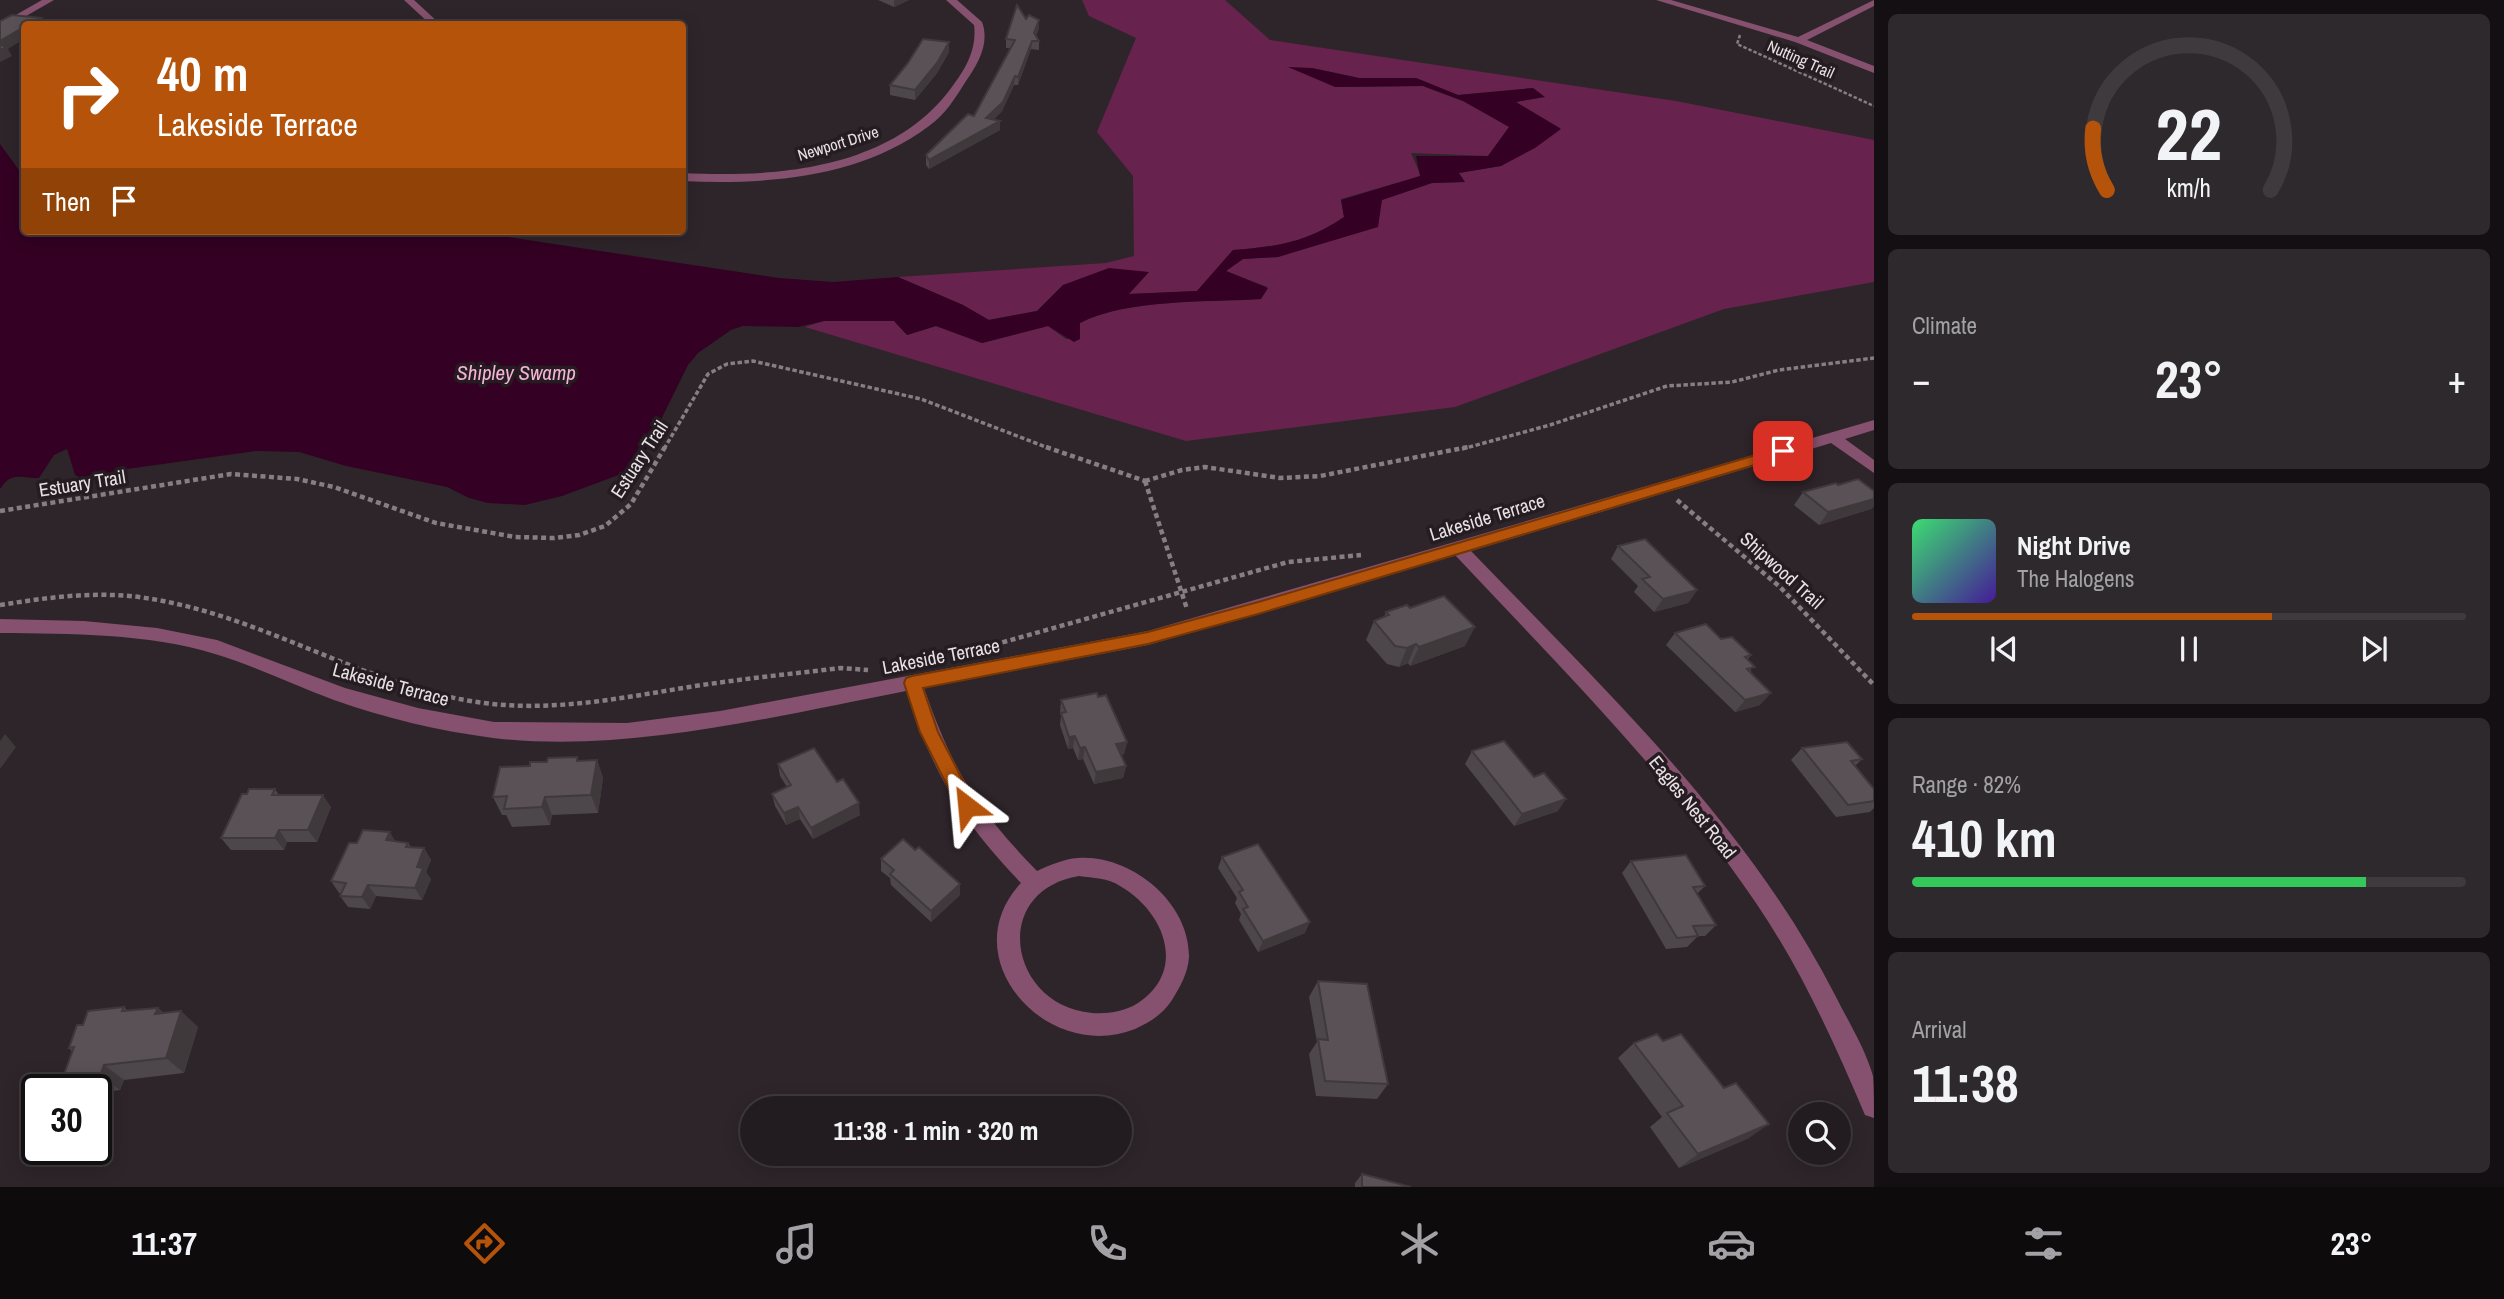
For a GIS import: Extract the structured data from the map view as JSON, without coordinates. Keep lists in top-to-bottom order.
{
  "streets": {
    "street": ["Newport Drive", "Lakeside Terrace", "Eagles Nest Road"],
    "path": ["Nutting Trail", "Estuary Trail", "Shipwood Trail"]
  },
  "crossings": [
    ["Lakeside Terrace", "Shipwood Trail"],
    ["Lakeside Terrace", "Eagles Nest Road"]
  ],
  "water": ["Shipley Swamp"],
  "page": {
    "turn": ["40 m", "Lakeside Terrace"],
    "then": "Then",
    "tile": [
      "Climate",
      ["Range · 82%", "410 km"],
      ["Arrival", "11:38"]
    ],
    "heat": ["−", "23°", "+"],
    "song": ["Night Drive", "The Halogens"],
    "limit": "30",
    "trip": "11:38 · 1 min · 320 m",
    "tabs": ["11:37", "23°"],
    "gauge": ["22", "km/h"]
  }
}
